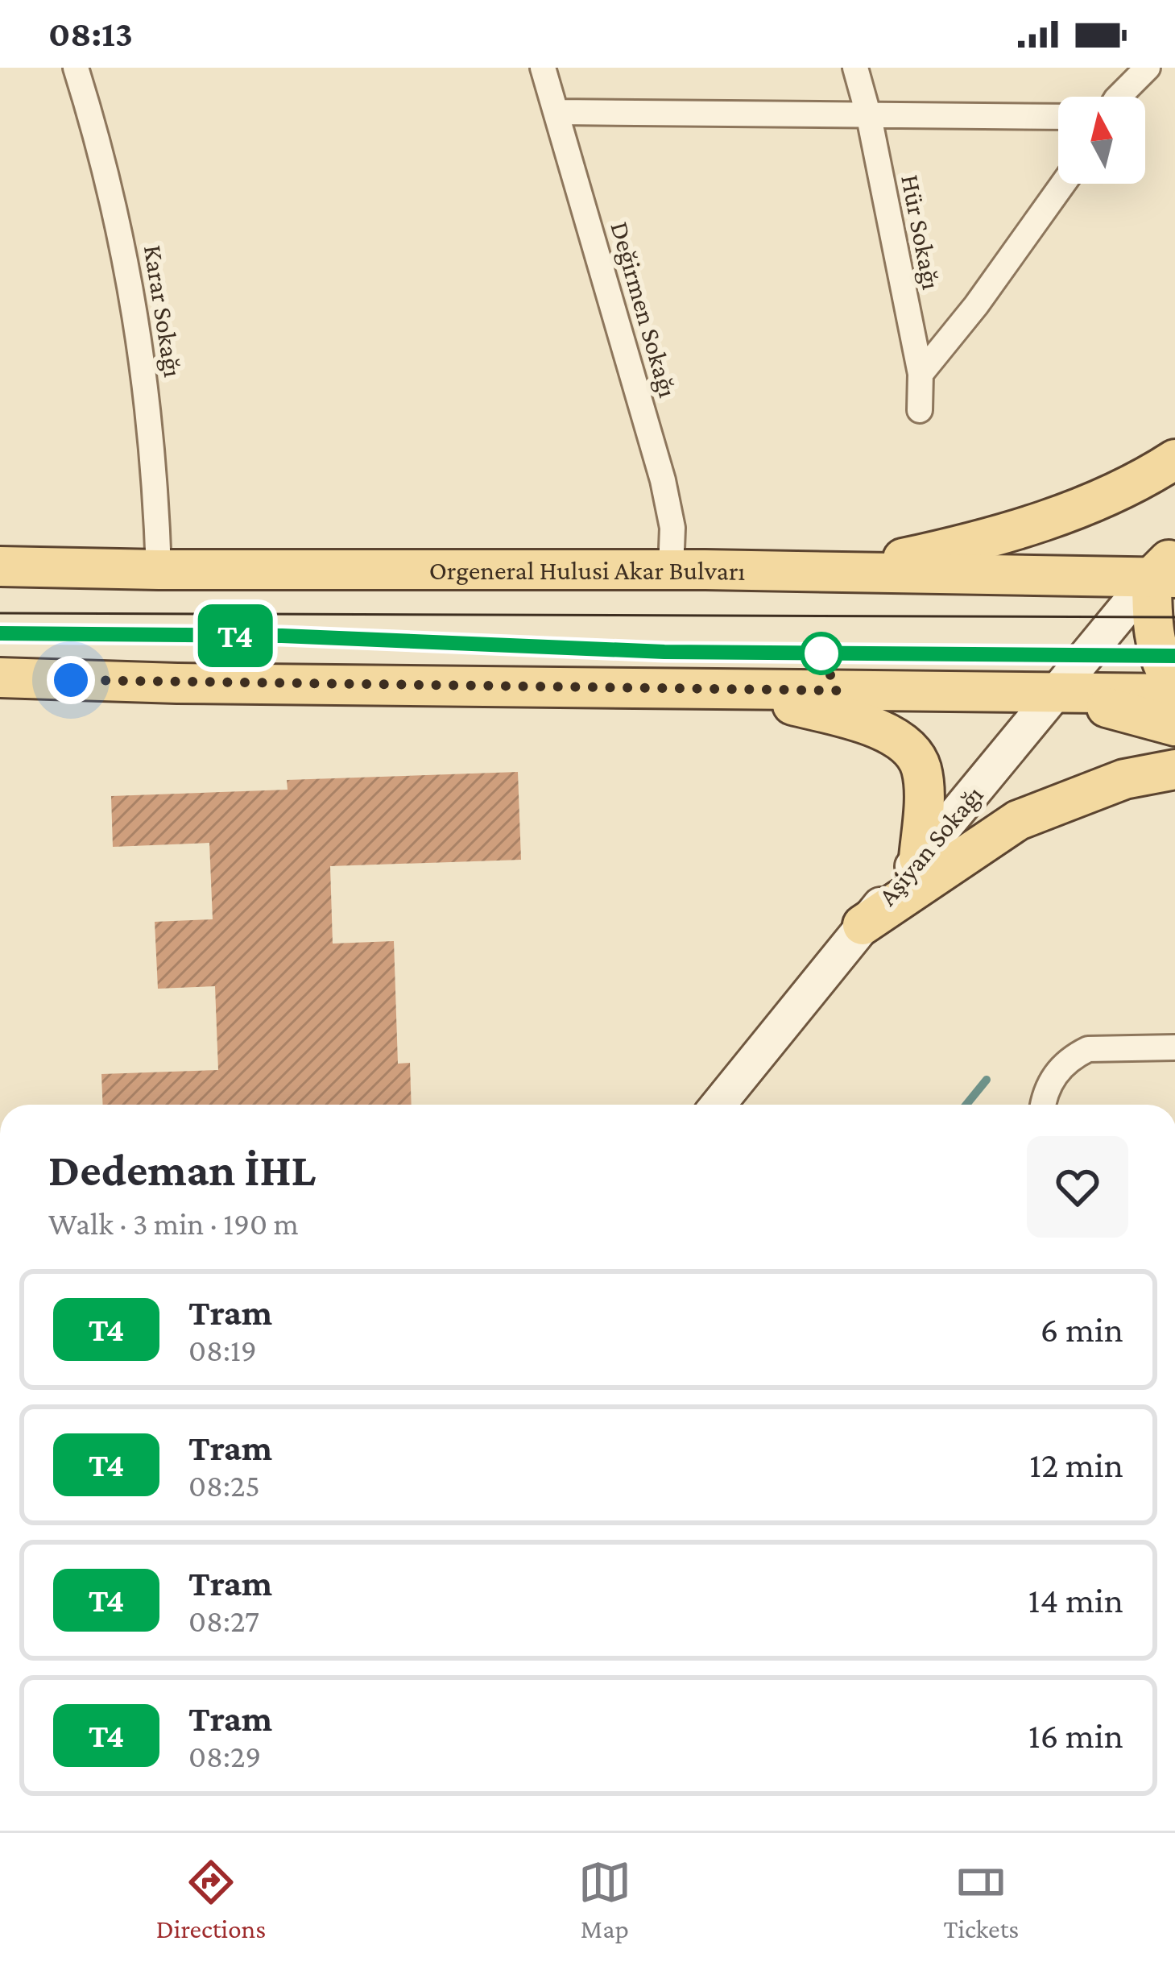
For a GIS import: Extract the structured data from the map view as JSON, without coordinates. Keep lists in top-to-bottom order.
{
  "streets": {
    "main road": ["Orgeneral Hulusi Akar Bulvarı"],
    "street": [
      "Hür Sokağı",
      "Değirmen Sokağı",
      "Karar Sokağı",
      "Aşiyan Sokağı"
    ]
  },
  "crossings": [
    ["Değirmen Sokağı", "Orgeneral Hulusi Akar Bulvarı"],
    ["Karar Sokağı", "Orgeneral Hulusi Akar Bulvarı"],
    ["Orgeneral Hulusi Akar Bulvarı", "Aşiyan Sokağı"]
  ],
  "lines": ["tram line T4"],
  "north": "top",
  "page": {
    "status": "08:13",
    "on_map": "T4",
    "heading": ["Dedeman İHL", "Walk · 3 min · 190 m"],
    "list": [
      {
        "mark": "T4",
        "name": "Tram",
        "note": "08:19",
        "value": "6 min"
      },
      {
        "mark": "T4",
        "name": "Tram",
        "note": "08:25",
        "value": "12 min"
      },
      {
        "mark": "T4",
        "name": "Tram",
        "note": "08:27",
        "value": "14 min"
      },
      {
        "mark": "T4",
        "name": "Tram",
        "note": "08:29",
        "value": "16 min"
      }
    ],
    "tabs": ["Directions", "Map", "Tickets"]
  }
}
